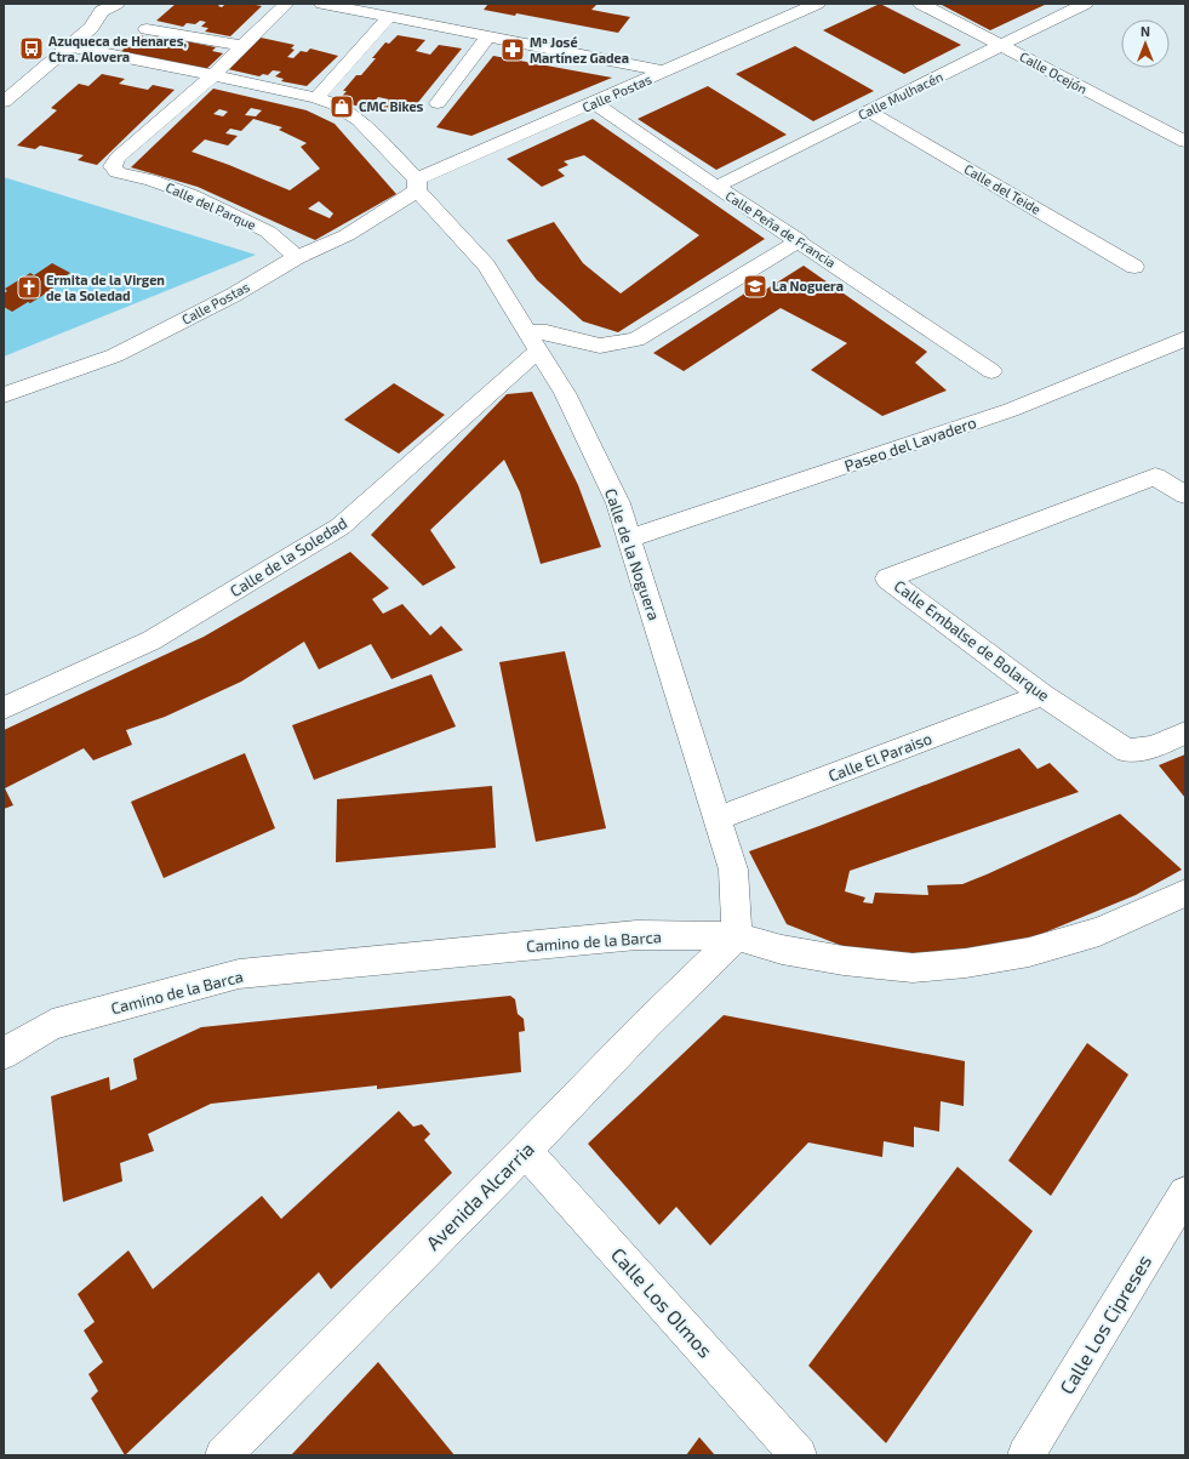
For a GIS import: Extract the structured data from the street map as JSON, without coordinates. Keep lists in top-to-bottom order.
{
  "streets": {
    "street": [
      "Calle Ocejón",
      "Calle Postas",
      "Calle Mulhacén",
      "Calle del Teide",
      "Calle del Parque",
      "Calle Peña de Francia",
      "Paseo del Lavadero",
      "Calle de la Noguera",
      "Calle de la Soledad",
      "Calle Embalse de Bolarque",
      "Calle El Paraiso",
      "Camino de la Barca",
      "Avenida Alcarria",
      "Calle Los Olmos",
      "Calle Los Cipreses"
    ]
  },
  "crossings": [
    ["Calle Ocejón", "Calle Mulhacén"],
    ["Calle Postas", "Calle del Parque"],
    ["Calle Postas", "Calle Peña de Francia"],
    ["Calle Postas", "Calle de la Noguera"],
    ["Calle Mulhacén", "Calle del Teide"],
    ["Calle Mulhacén", "Calle Peña de Francia"],
    ["Calle del Parque", "Calle de la Noguera"],
    ["Paseo del Lavadero", "Calle de la Noguera"],
    ["Calle de la Noguera", "Calle de la Soledad"],
    ["Calle de la Noguera", "Calle El Paraiso"],
    ["Calle de la Noguera", "Camino de la Barca"],
    ["Calle de la Noguera", "Avenida Alcarria"],
    ["Calle Embalse de Bolarque", "Calle El Paraiso"],
    ["Camino de la Barca", "Avenida Alcarria"],
    ["Avenida Alcarria", "Calle Los Olmos"]
  ],
  "places": {
    "bus stop": ["Azuqueca de Henares, Ctra. Alovera"],
    "pharmacy": ["Mª José Martínez Gadea"],
    "shop": ["CMC Bikes"],
    "school or university": ["La Noguera"],
    "church": ["Ermita de la Virgen de la Soledad"]
  },
  "north": "top"
}
